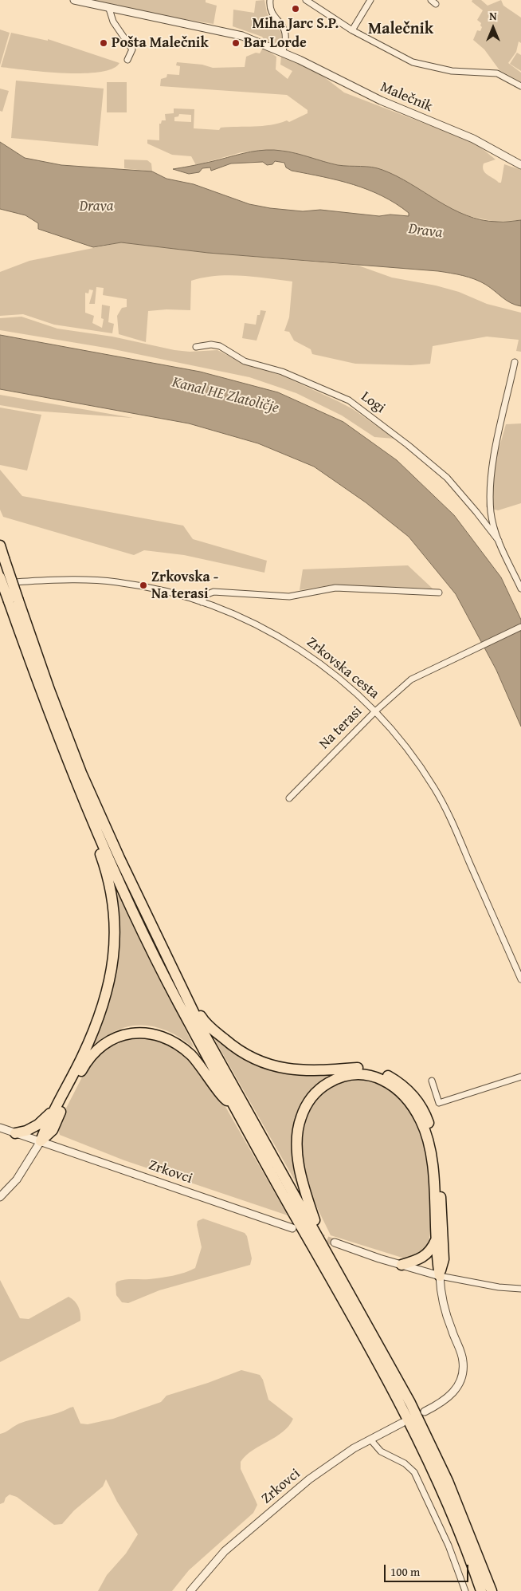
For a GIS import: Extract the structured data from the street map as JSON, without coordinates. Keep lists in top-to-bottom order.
{
  "streets": {
    "street": [
      "Malečnik",
      "Logi",
      "Zrkovska cesta",
      "Na terasi",
      "Zrkovci"
    ]
  },
  "crossings": [
    ["Zrkovska cesta", "Na terasi"]
  ],
  "districts": ["Malečnik"],
  "water": ["Drava", "Kanal HE Zlatoličje"],
  "places": [
    "Miha Jarc S.P.",
    "Pošta Malečnik",
    "Bar Lorde",
    "Zrkovska - Na terasi"
  ],
  "scale_bar": "100 m",
  "north": "top"
}
